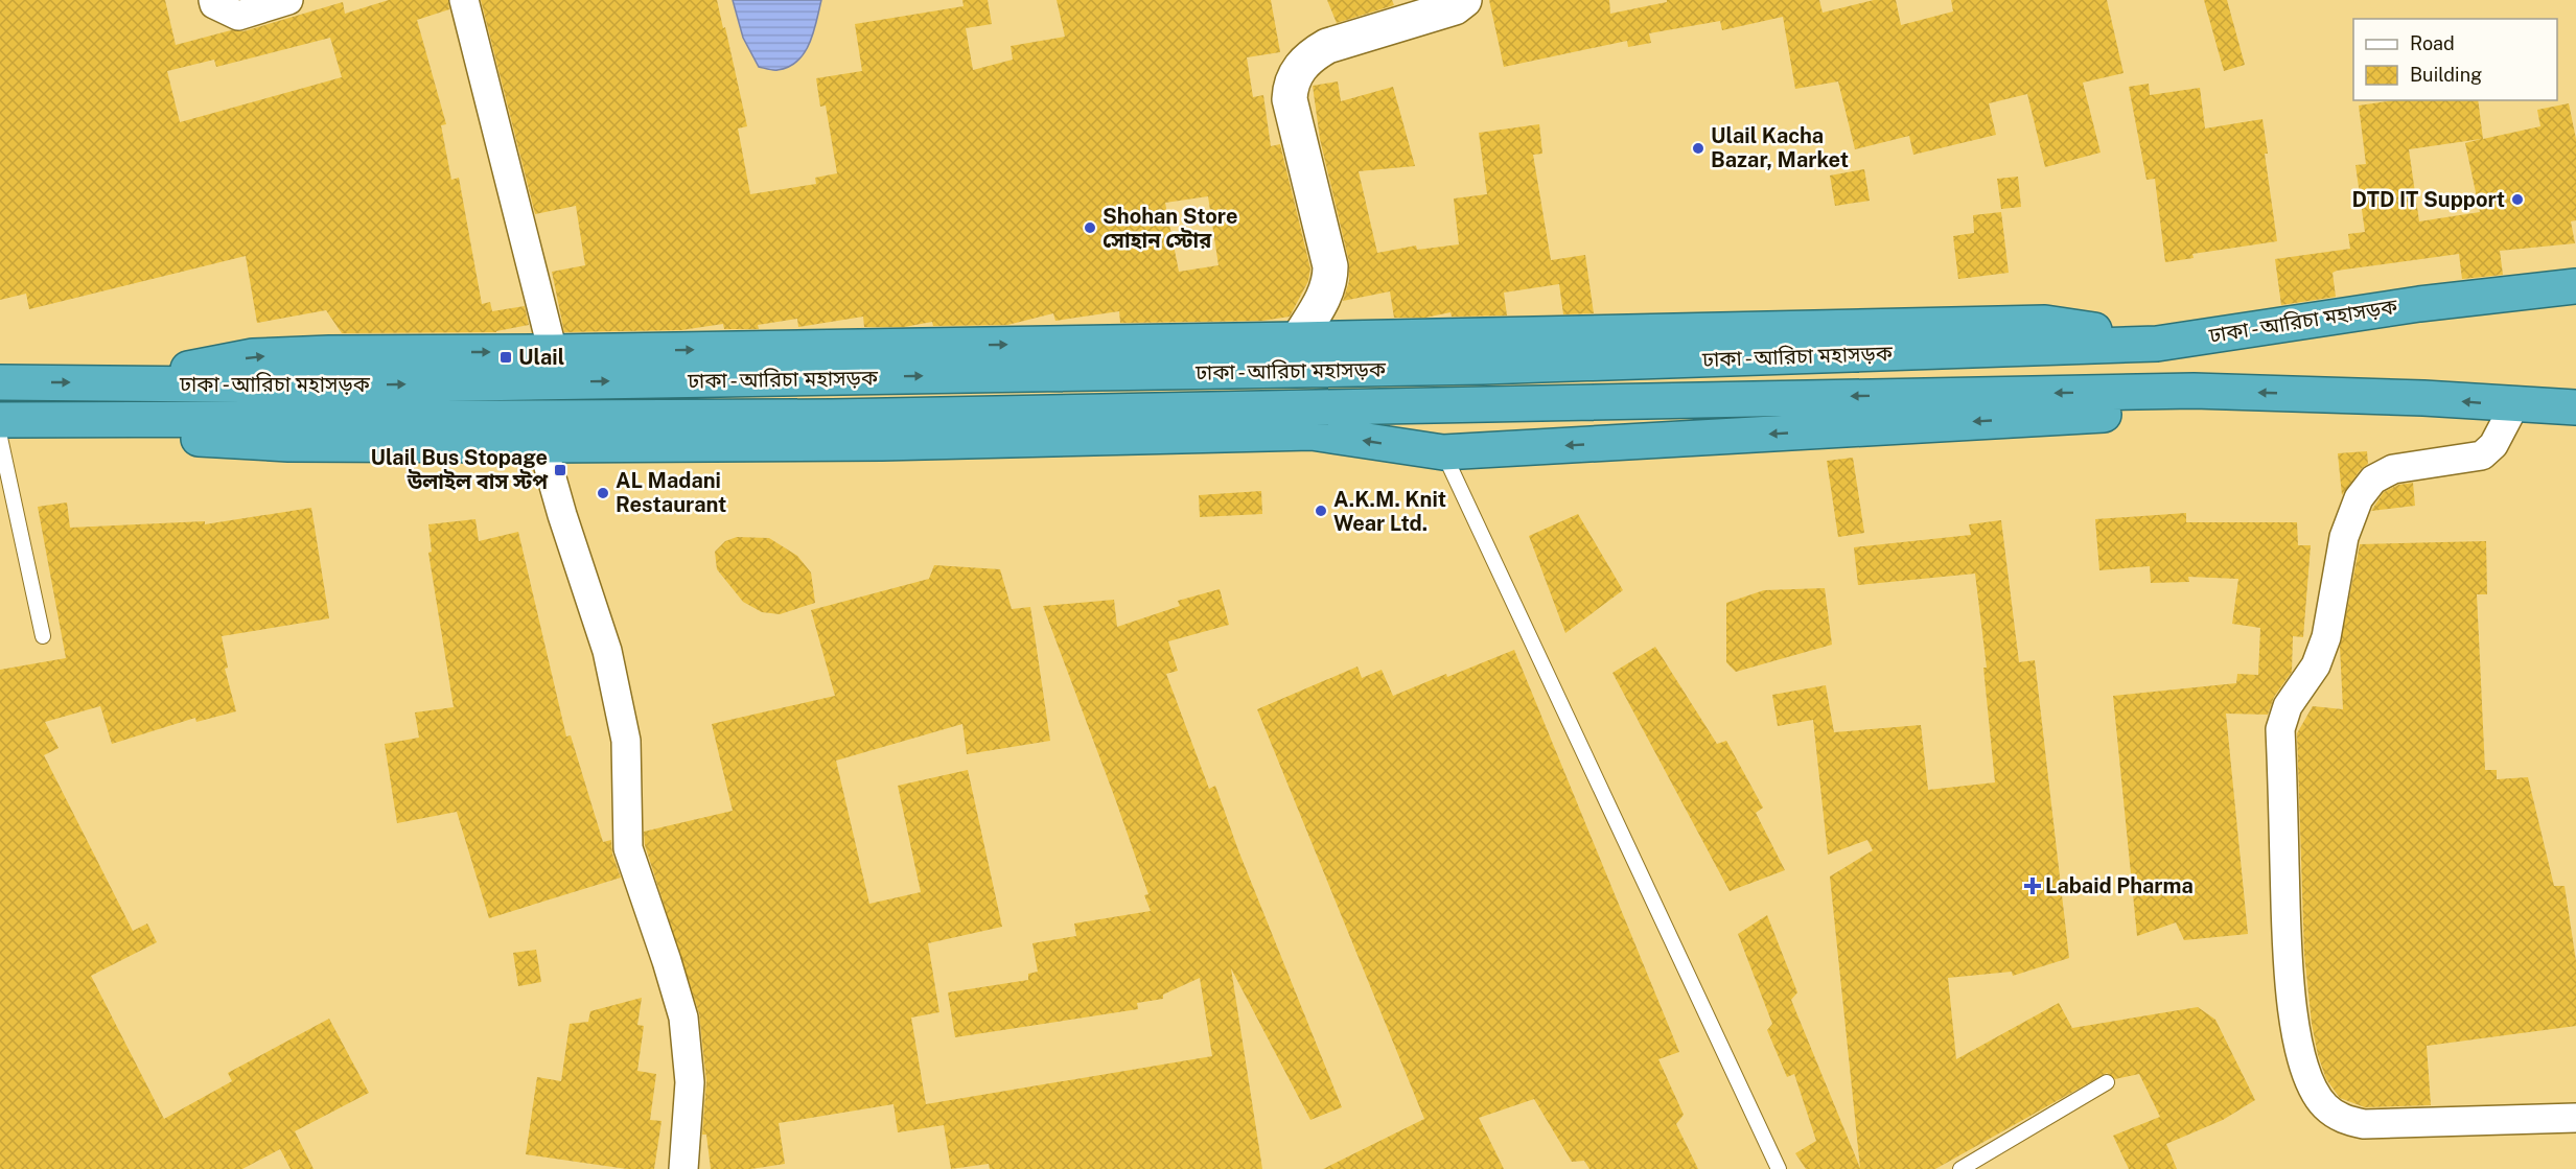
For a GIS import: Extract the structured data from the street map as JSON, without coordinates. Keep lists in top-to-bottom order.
{
  "streets": {
    "highway": ["ঢাকা - আরিচা মহাসড়ক"]
  },
  "places": {
    "other": [
      "Ulail Kacha Bazar, Market",
      "DTD IT Support",
      "Shohan Store সোহান স্টোর",
      "AL Madani Restaurant",
      "A.K.M. Knit Wear Ltd."
    ],
    "transit": ["Ulail", "Ulail Bus Stopage উলাইল বাস স্টপ"],
    "health": ["Labaid Pharma"]
  },
  "legend": ["Road", "Building"]
}
